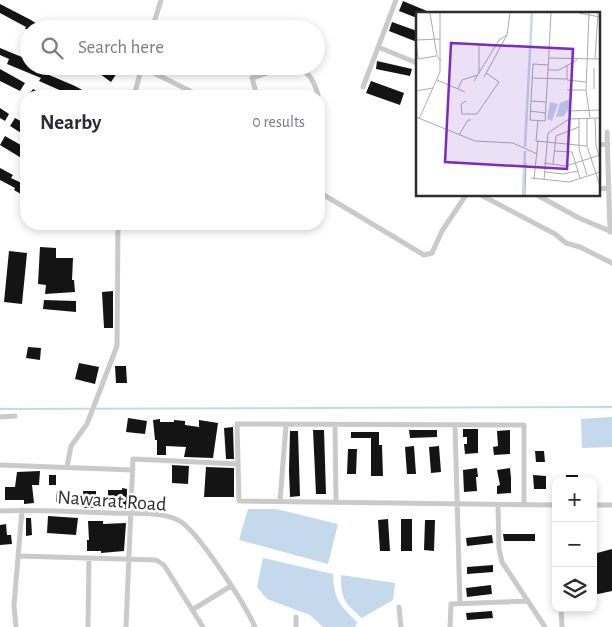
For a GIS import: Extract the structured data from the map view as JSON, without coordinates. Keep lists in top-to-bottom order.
{
  "streets": {
    "street": ["Nawarat Road"]
  },
  "page": {
    "search": "Search here",
    "heading": ["Nearby", "0 results"],
    "map_buttons": ["+", "−"]
  }
}
